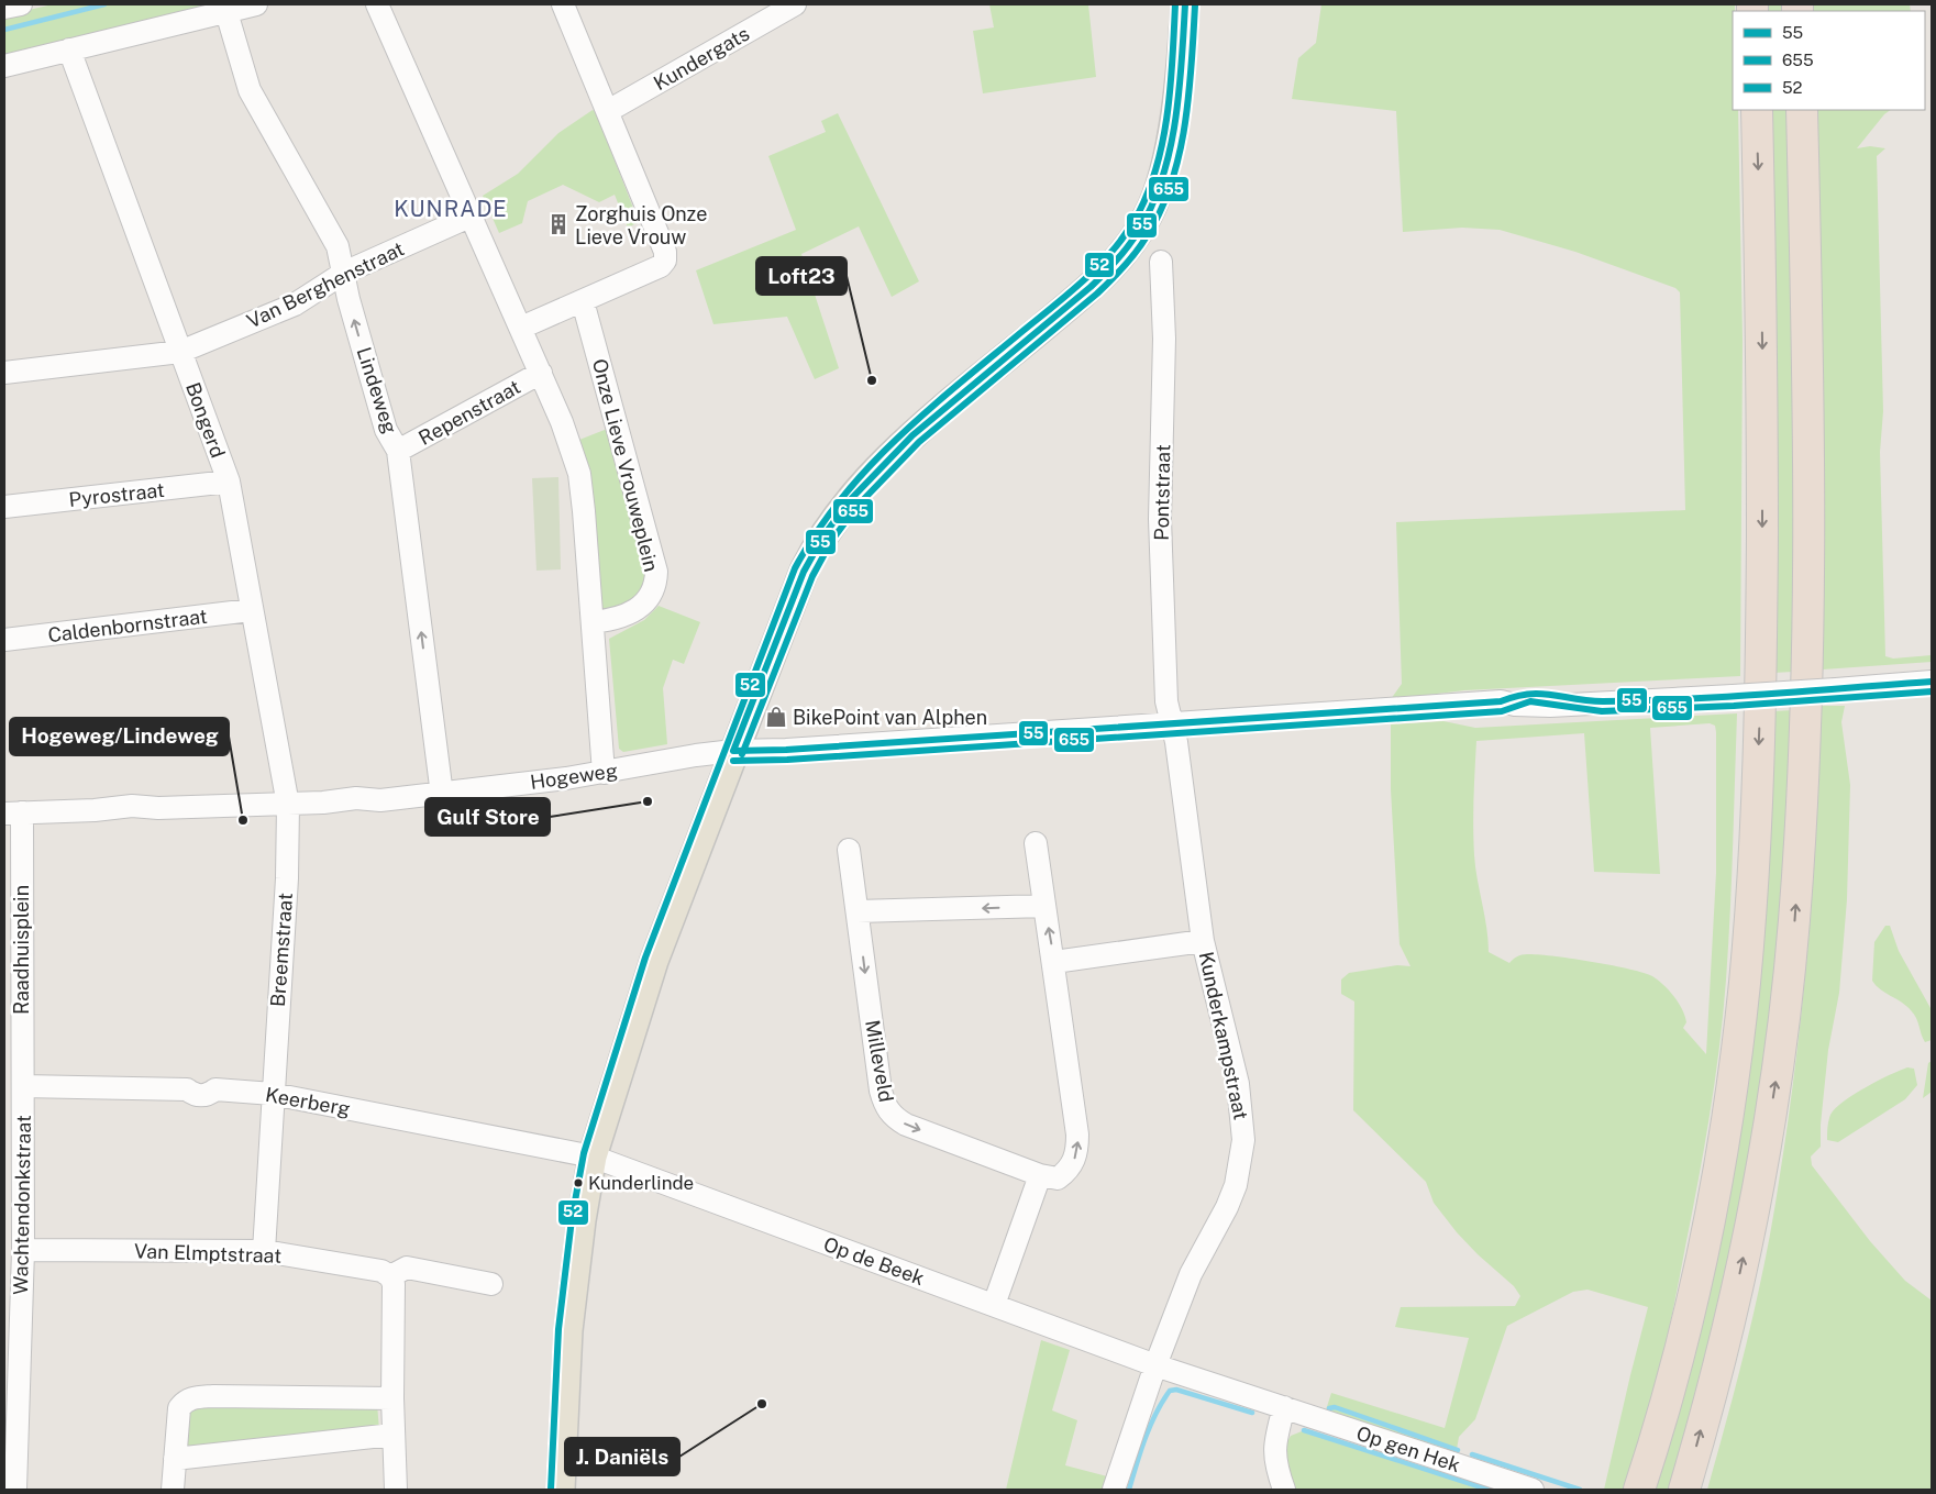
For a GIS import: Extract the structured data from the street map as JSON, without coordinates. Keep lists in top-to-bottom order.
{
  "streets": {
    "street": [
      "Kundergats",
      "Van Berghenstraat",
      "Lindeweg",
      "Repenstraat",
      "Bongerd",
      "Onze Lieve Vrouweplein",
      "Pontstraat",
      "Pyrostraat",
      "Caldenbornstraat",
      "Hogeweg",
      "Raadhuisplein",
      "Breemstraat",
      "Kunderkampstraat",
      "Milleveld",
      "Keerberg",
      "Wachtendonkstraat",
      "Van Elmptstraat",
      "Op de Beek",
      "Op gen Hek"
    ]
  },
  "crossings": [
    ["Van Berghenstraat", "Lindeweg"],
    ["Van Berghenstraat", "Bongerd"],
    ["Lindeweg", "Repenstraat"],
    ["Lindeweg", "Hogeweg"],
    ["Bongerd", "Pyrostraat"],
    ["Bongerd", "Caldenbornstraat"],
    ["Bongerd", "Hogeweg"],
    ["Bongerd", "Breemstraat"],
    ["Pontstraat", "Hogeweg"],
    ["Pontstraat", "Kunderkampstraat"],
    ["Hogeweg", "Raadhuisplein"],
    ["Hogeweg", "Breemstraat"],
    ["Hogeweg", "Kunderkampstraat"],
    ["Raadhuisplein", "Keerberg"],
    ["Raadhuisplein", "Wachtendonkstraat"],
    ["Breemstraat", "Keerberg"],
    ["Breemstraat", "Van Elmptstraat"],
    ["Kunderkampstraat", "Op de Beek"],
    ["Kunderkampstraat", "Op gen Hek"],
    ["Keerberg", "Wachtendonkstraat"],
    ["Keerberg", "Op de Beek"],
    ["Wachtendonkstraat", "Van Elmptstraat"],
    ["Op de Beek", "Op gen Hek"]
  ],
  "districts": ["KUNRADE"],
  "places": {
    "building": ["Zorghuis Onze Lieve Vrouw"],
    "other": [
      "Loft23",
      "Gulf Store",
      "Hogeweg/Lindeweg",
      "Kunderlinde",
      "J. Daniëls"
    ],
    "shop": ["BikePoint van Alphen"]
  },
  "lines": ["transit line 55", "transit line 52", "transit line 655"],
  "legend": ["55", "655", "52"]
}
